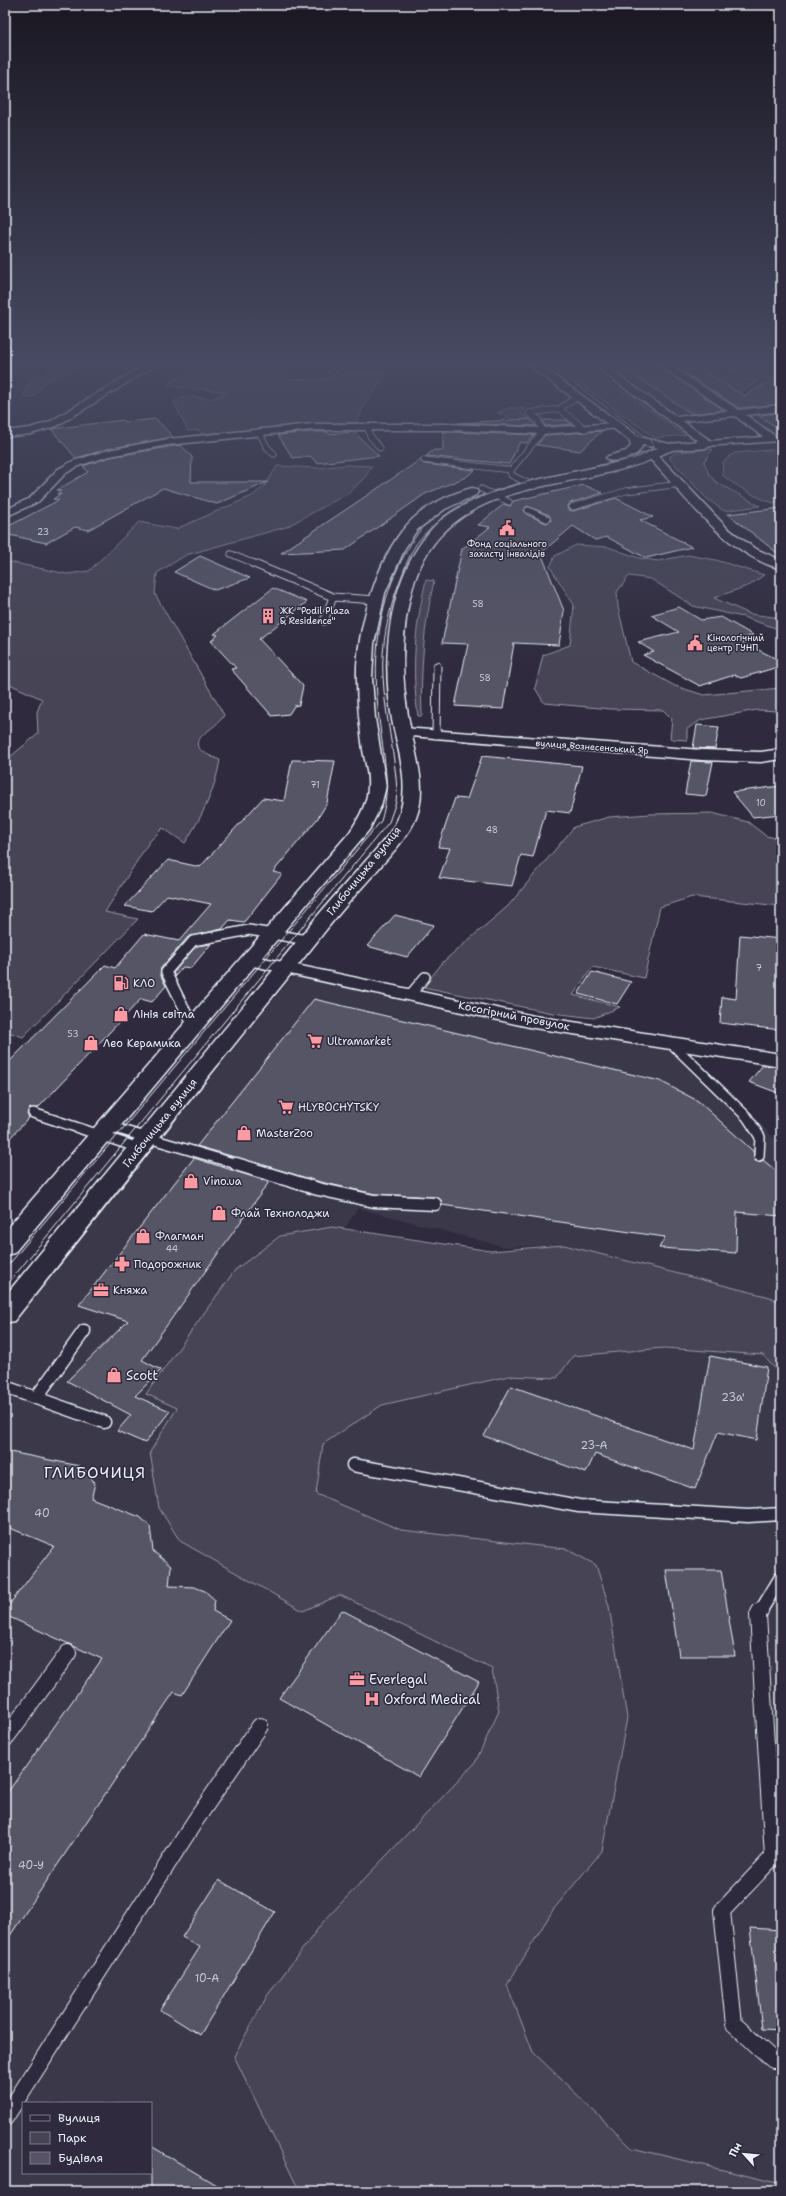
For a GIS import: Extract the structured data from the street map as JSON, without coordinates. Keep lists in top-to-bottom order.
{
  "streets": {
    "main road": ["Глибочицька вулиця"],
    "street": ["вулиця Вознесенський Яр", "Косогірний провулок"]
  },
  "crossings": [
    ["вулиця Вознесенський Яр", "Глибочицька вулиця"],
    ["Глибочицька вулиця", "Косогірний провулок"]
  ],
  "districts": ["ГЛИБОЧИЦЯ"],
  "places": {
    "public building": ["Фонд соціального захисту інвалідів", "Кінологічний центр ГУНП"],
    "building": ["ЖК \"Podil Plaza & Residence\""],
    "fuel station": ["КЛО"],
    "shop": [
      "Лінія світла",
      "Лео Керамика",
      "MasterZoo",
      "Vino.ua",
      "Флай Технолоджи",
      "Флагман",
      "Scott"
    ],
    "supermarket": ["Ultramarket", "HLYBOCHYTSKY"],
    "pharmacy": ["Подорожник"],
    "office": ["Княжа", "Everlegal"],
    "hospital": ["Oxford Medical"]
  },
  "house_numbers": [
    "23",
    "58",
    "58",
    "71",
    "10",
    "48",
    "7",
    "53",
    "44",
    "23а'",
    "23-А",
    "40",
    "40-У",
    "10-А"
  ],
  "legend": ["Вулиця", "Парк", "Будівля"],
  "north": "top left"
}
